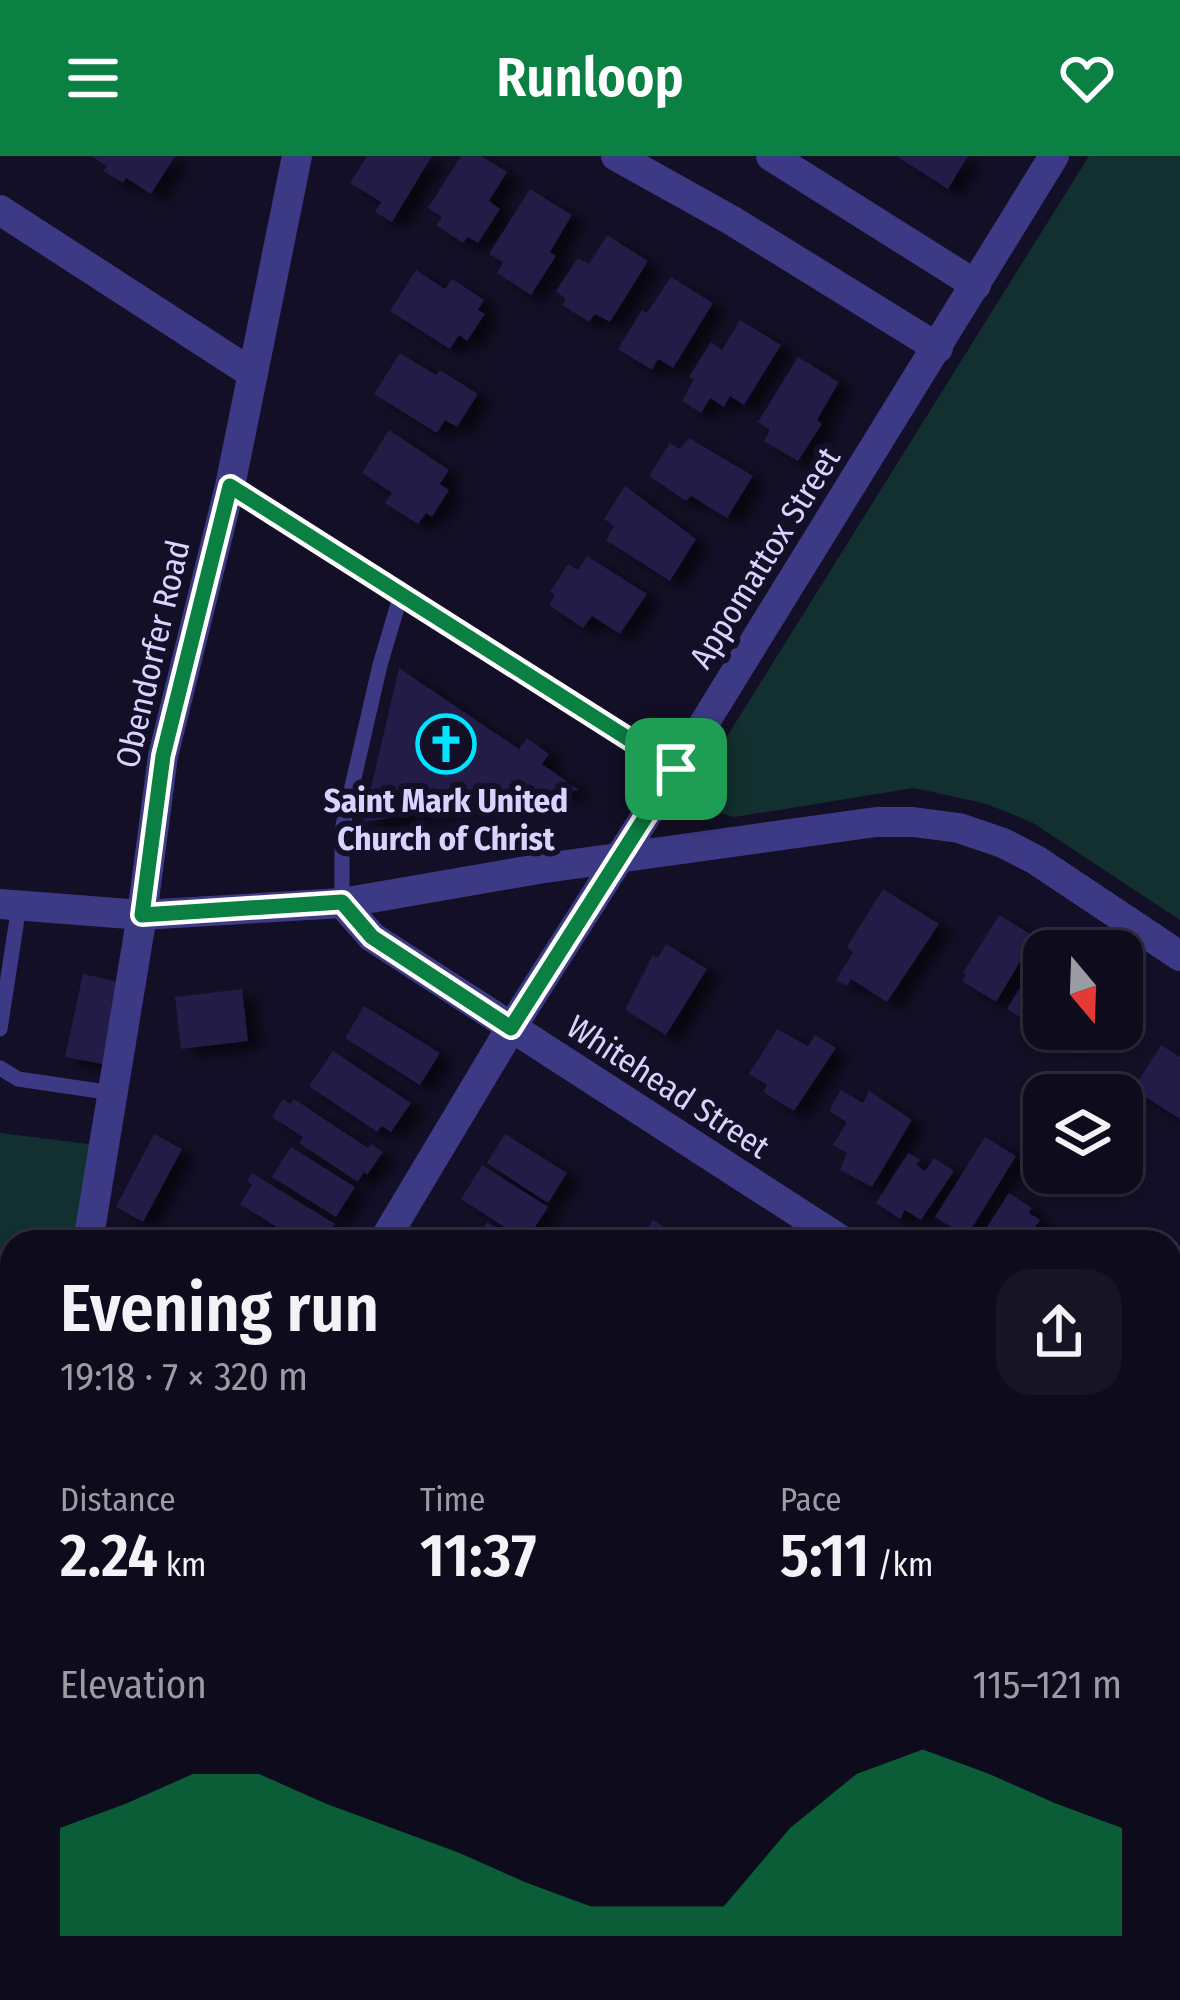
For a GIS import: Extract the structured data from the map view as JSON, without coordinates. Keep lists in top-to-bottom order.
{
  "streets": {
    "street": ["Appomattox Street", "Obendorfer Road", "Whitehead Street"]
  },
  "crossings": [
    ["Appomattox Street", "Whitehead Street"]
  ],
  "places": {
    "church": ["Saint Mark United Church of Christ"]
  },
  "north": "bottom",
  "page": {
    "header": "Runloop",
    "heading": ["Evening run", "19:18 · 7 × 320 m"],
    "stats": [
      ["Distance", "2.24 km"],
      ["Time", "11:37"],
      ["Pace", "5:11 /km"]
    ],
    "chart": ["Elevation", "115–121 m"]
  }
}
